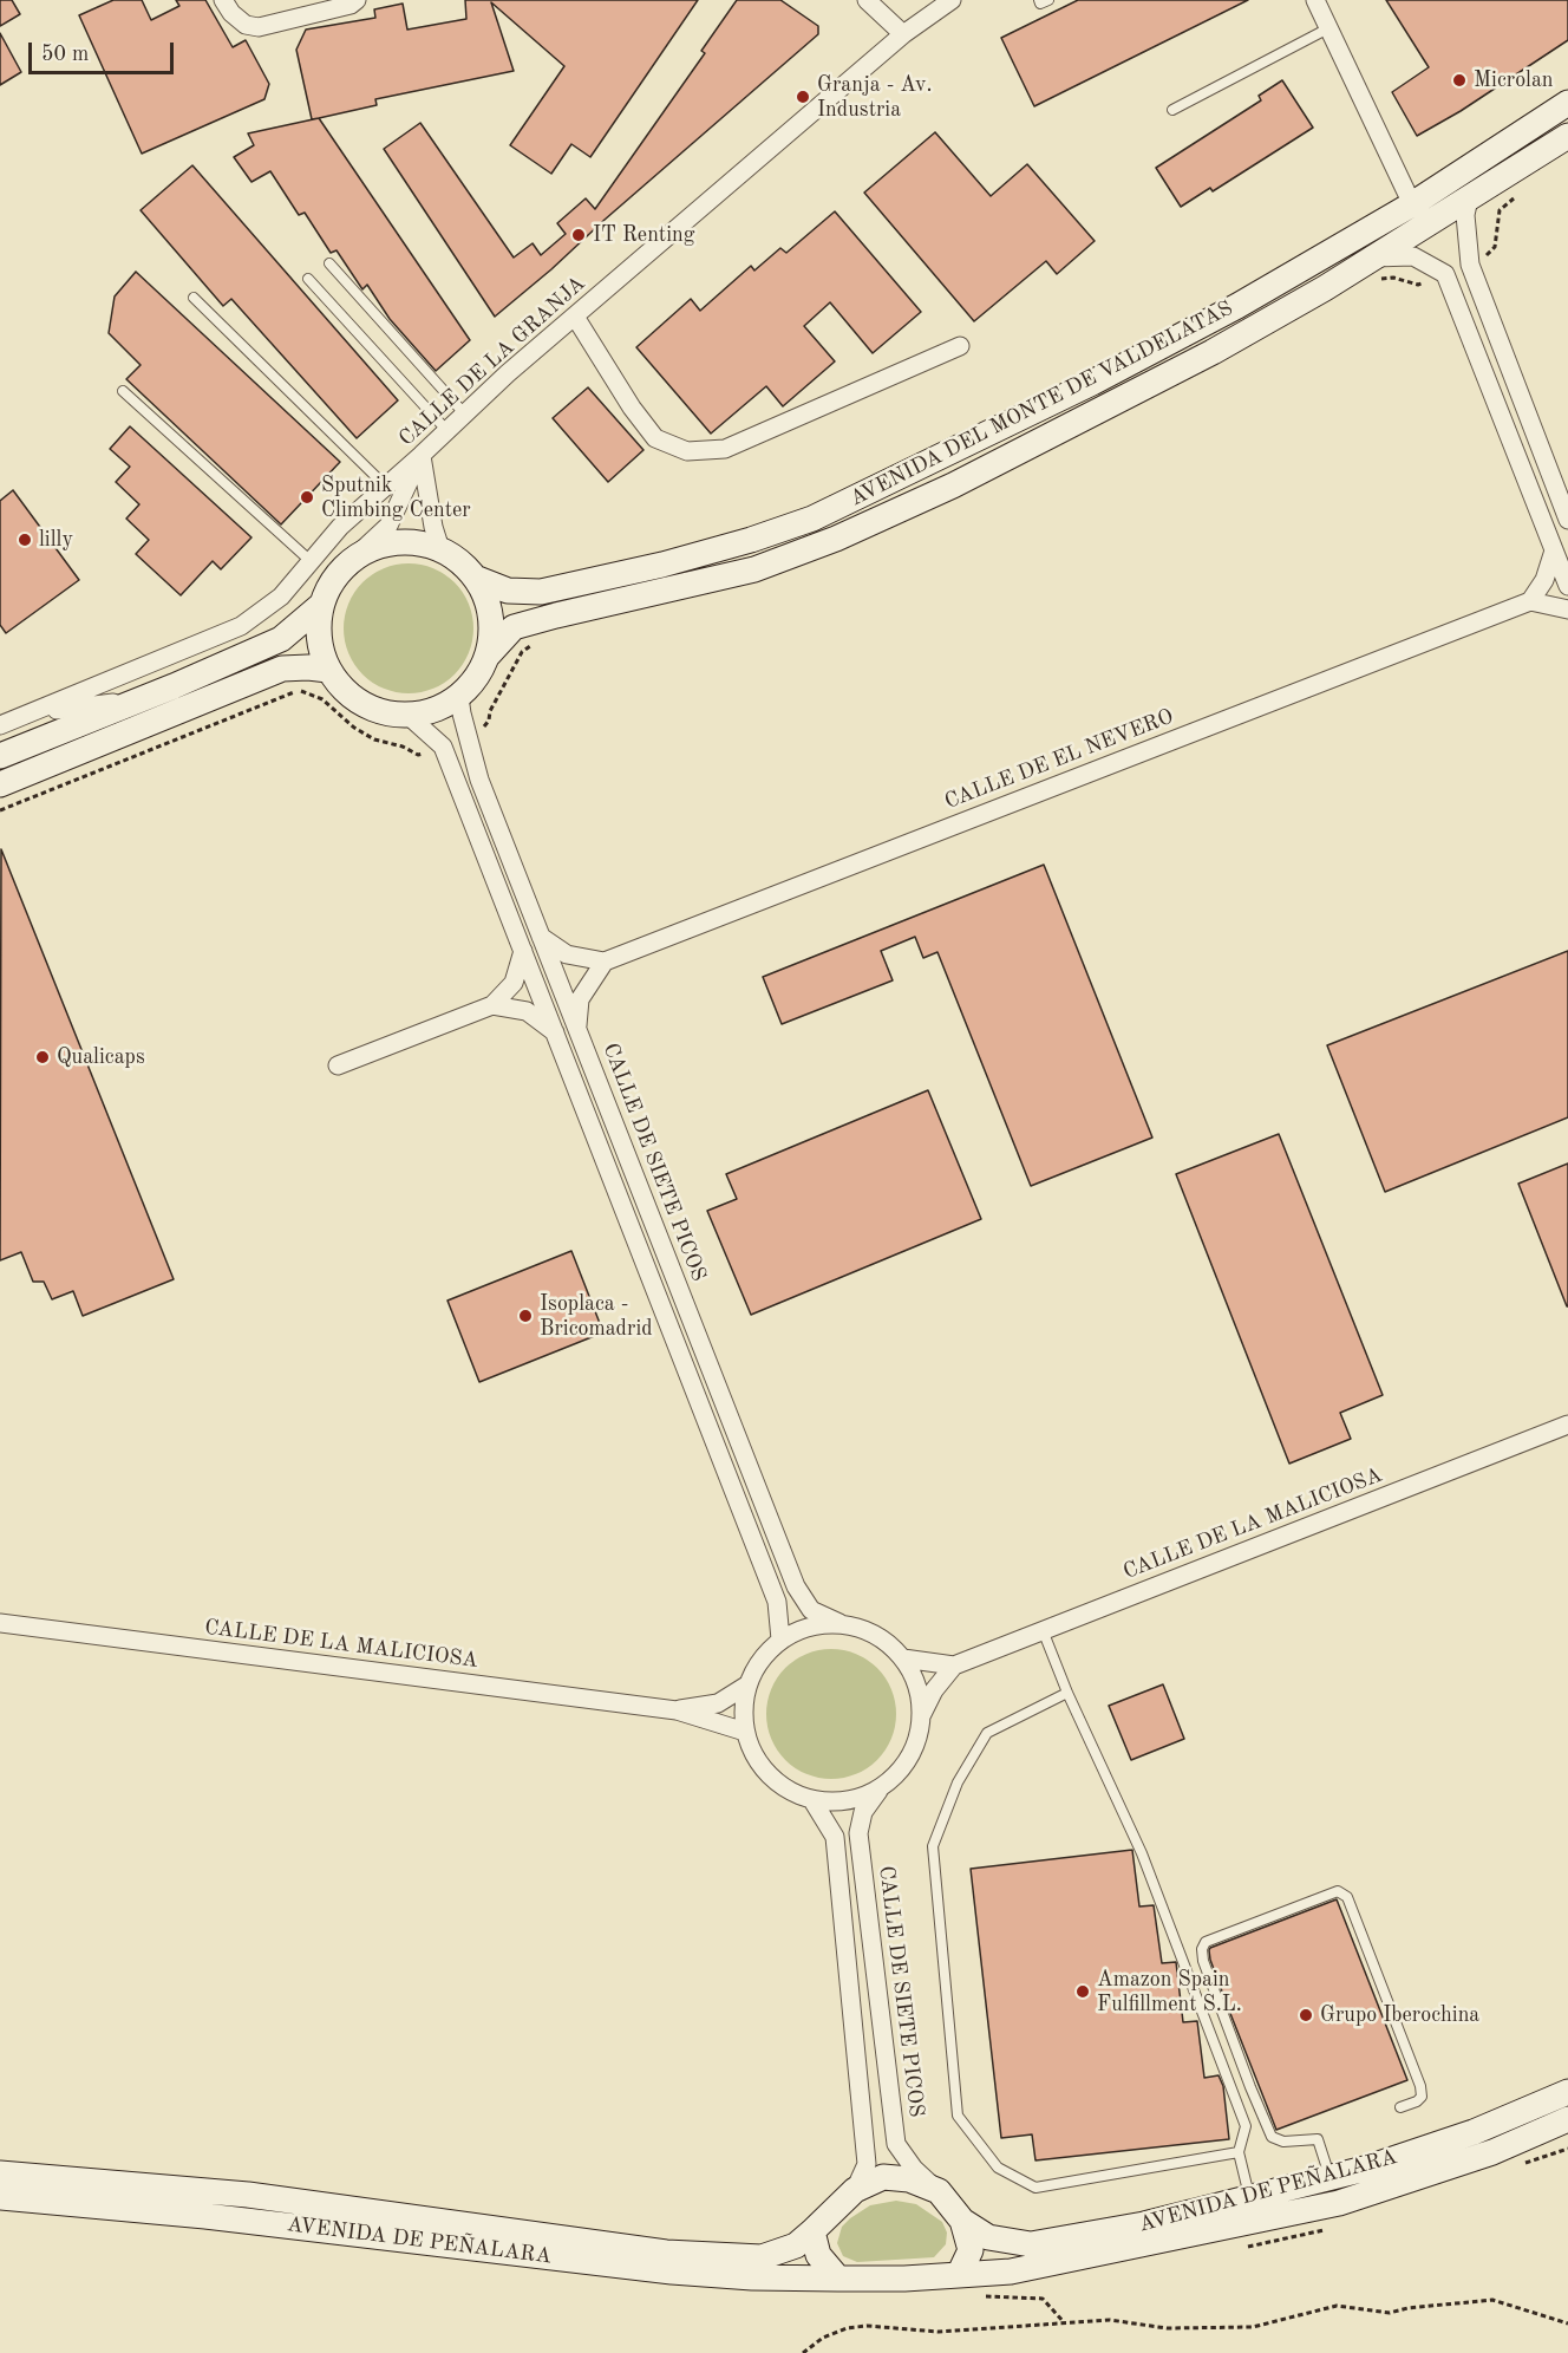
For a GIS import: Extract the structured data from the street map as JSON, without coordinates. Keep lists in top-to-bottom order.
{
  "streets": {
    "street": [
      "CALLE DE LA GRANJA",
      "AVENIDA DEL MONTE DE VALDELATAS",
      "CALLE DE EL NEVERO",
      "CALLE DE SIETE PICOS",
      "CALLE DE LA MALICIOSA",
      "AVENIDA DE PEÑALARA"
    ]
  },
  "crossings": [
    ["AVENIDA DEL MONTE DE VALDELATAS", "CALLE DE SIETE PICOS"],
    ["CALLE DE SIETE PICOS", "CALLE DE LA MALICIOSA"],
    ["CALLE DE SIETE PICOS", "AVENIDA DE PEÑALARA"]
  ],
  "places": [
    "Microlan",
    "Granja - Av. Industria",
    "IT Renting",
    "Sputnik Climbing Center",
    "lilly",
    "Qualicaps",
    "Isoplaca - Bricomadrid",
    "Amazon Spain Fulfillment S.L.",
    "Grupo Iberochina"
  ],
  "scale_bar": "50 m"
}
